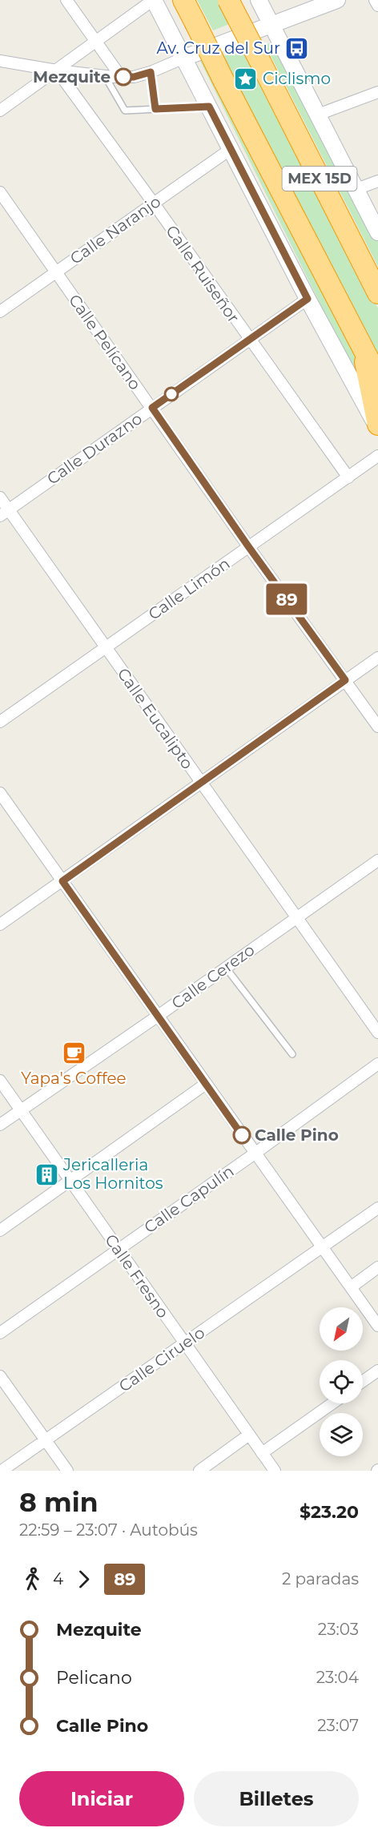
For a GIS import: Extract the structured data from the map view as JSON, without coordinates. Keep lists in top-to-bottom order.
{
  "streets": {
    "highway": ["MEX 15D"],
    "street": [
      "Calle Naranjo",
      "Calle Ruiseñor",
      "Calle Pelícano",
      "Calle Durazno",
      "Calle Limón",
      "Calle Eucalipto",
      "Calle Cerezo",
      "Calle Capulín",
      "Calle Fresno",
      "Calle Ciruelo"
    ]
  },
  "crossings": [
    ["Calle Naranjo", "Calle Ruiseñor"],
    ["Calle Naranjo", "Calle Pelícano"],
    ["Calle Ruiseñor", "Calle Durazno"],
    ["Calle Ruiseñor", "Calle Limón"],
    ["Calle Pelícano", "Calle Durazno"],
    ["Calle Pelícano", "Calle Limón"],
    ["Calle Durazno", "Calle Eucalipto"],
    ["Calle Limón", "Calle Eucalipto"],
    ["Calle Eucalipto", "Calle Cerezo"],
    ["Calle Cerezo", "Calle Fresno"],
    ["Calle Capulín", "Calle Fresno"],
    ["Calle Fresno", "Calle Ciruelo"]
  ],
  "places": {
    "bus stop": ["Av. Cruz del Sur"],
    "other": ["Mezquite", "Calle Pino"],
    "place": ["Ciclismo"],
    "cafe": ["Yapa's Coffee"],
    "building": ["Jericalleria Los Hornitos"]
  },
  "lines": ["bus line 89"],
  "north": "bottom left",
  "page": {
    "on_map": "89",
    "heading": ["8 min", "22:59 – 23:07 · Autobús", "$23.20"],
    "legs": ["4", "89", "2 paradas"],
    "list": [
      {
        "name": "Mezquite",
        "value": "23:03"
      },
      {
        "name": "Pelicano",
        "value": "23:04"
      },
      {
        "name": "Calle Pino",
        "value": "23:07"
      }
    ],
    "buttons": ["Iniciar", "Billetes"]
  }
}
